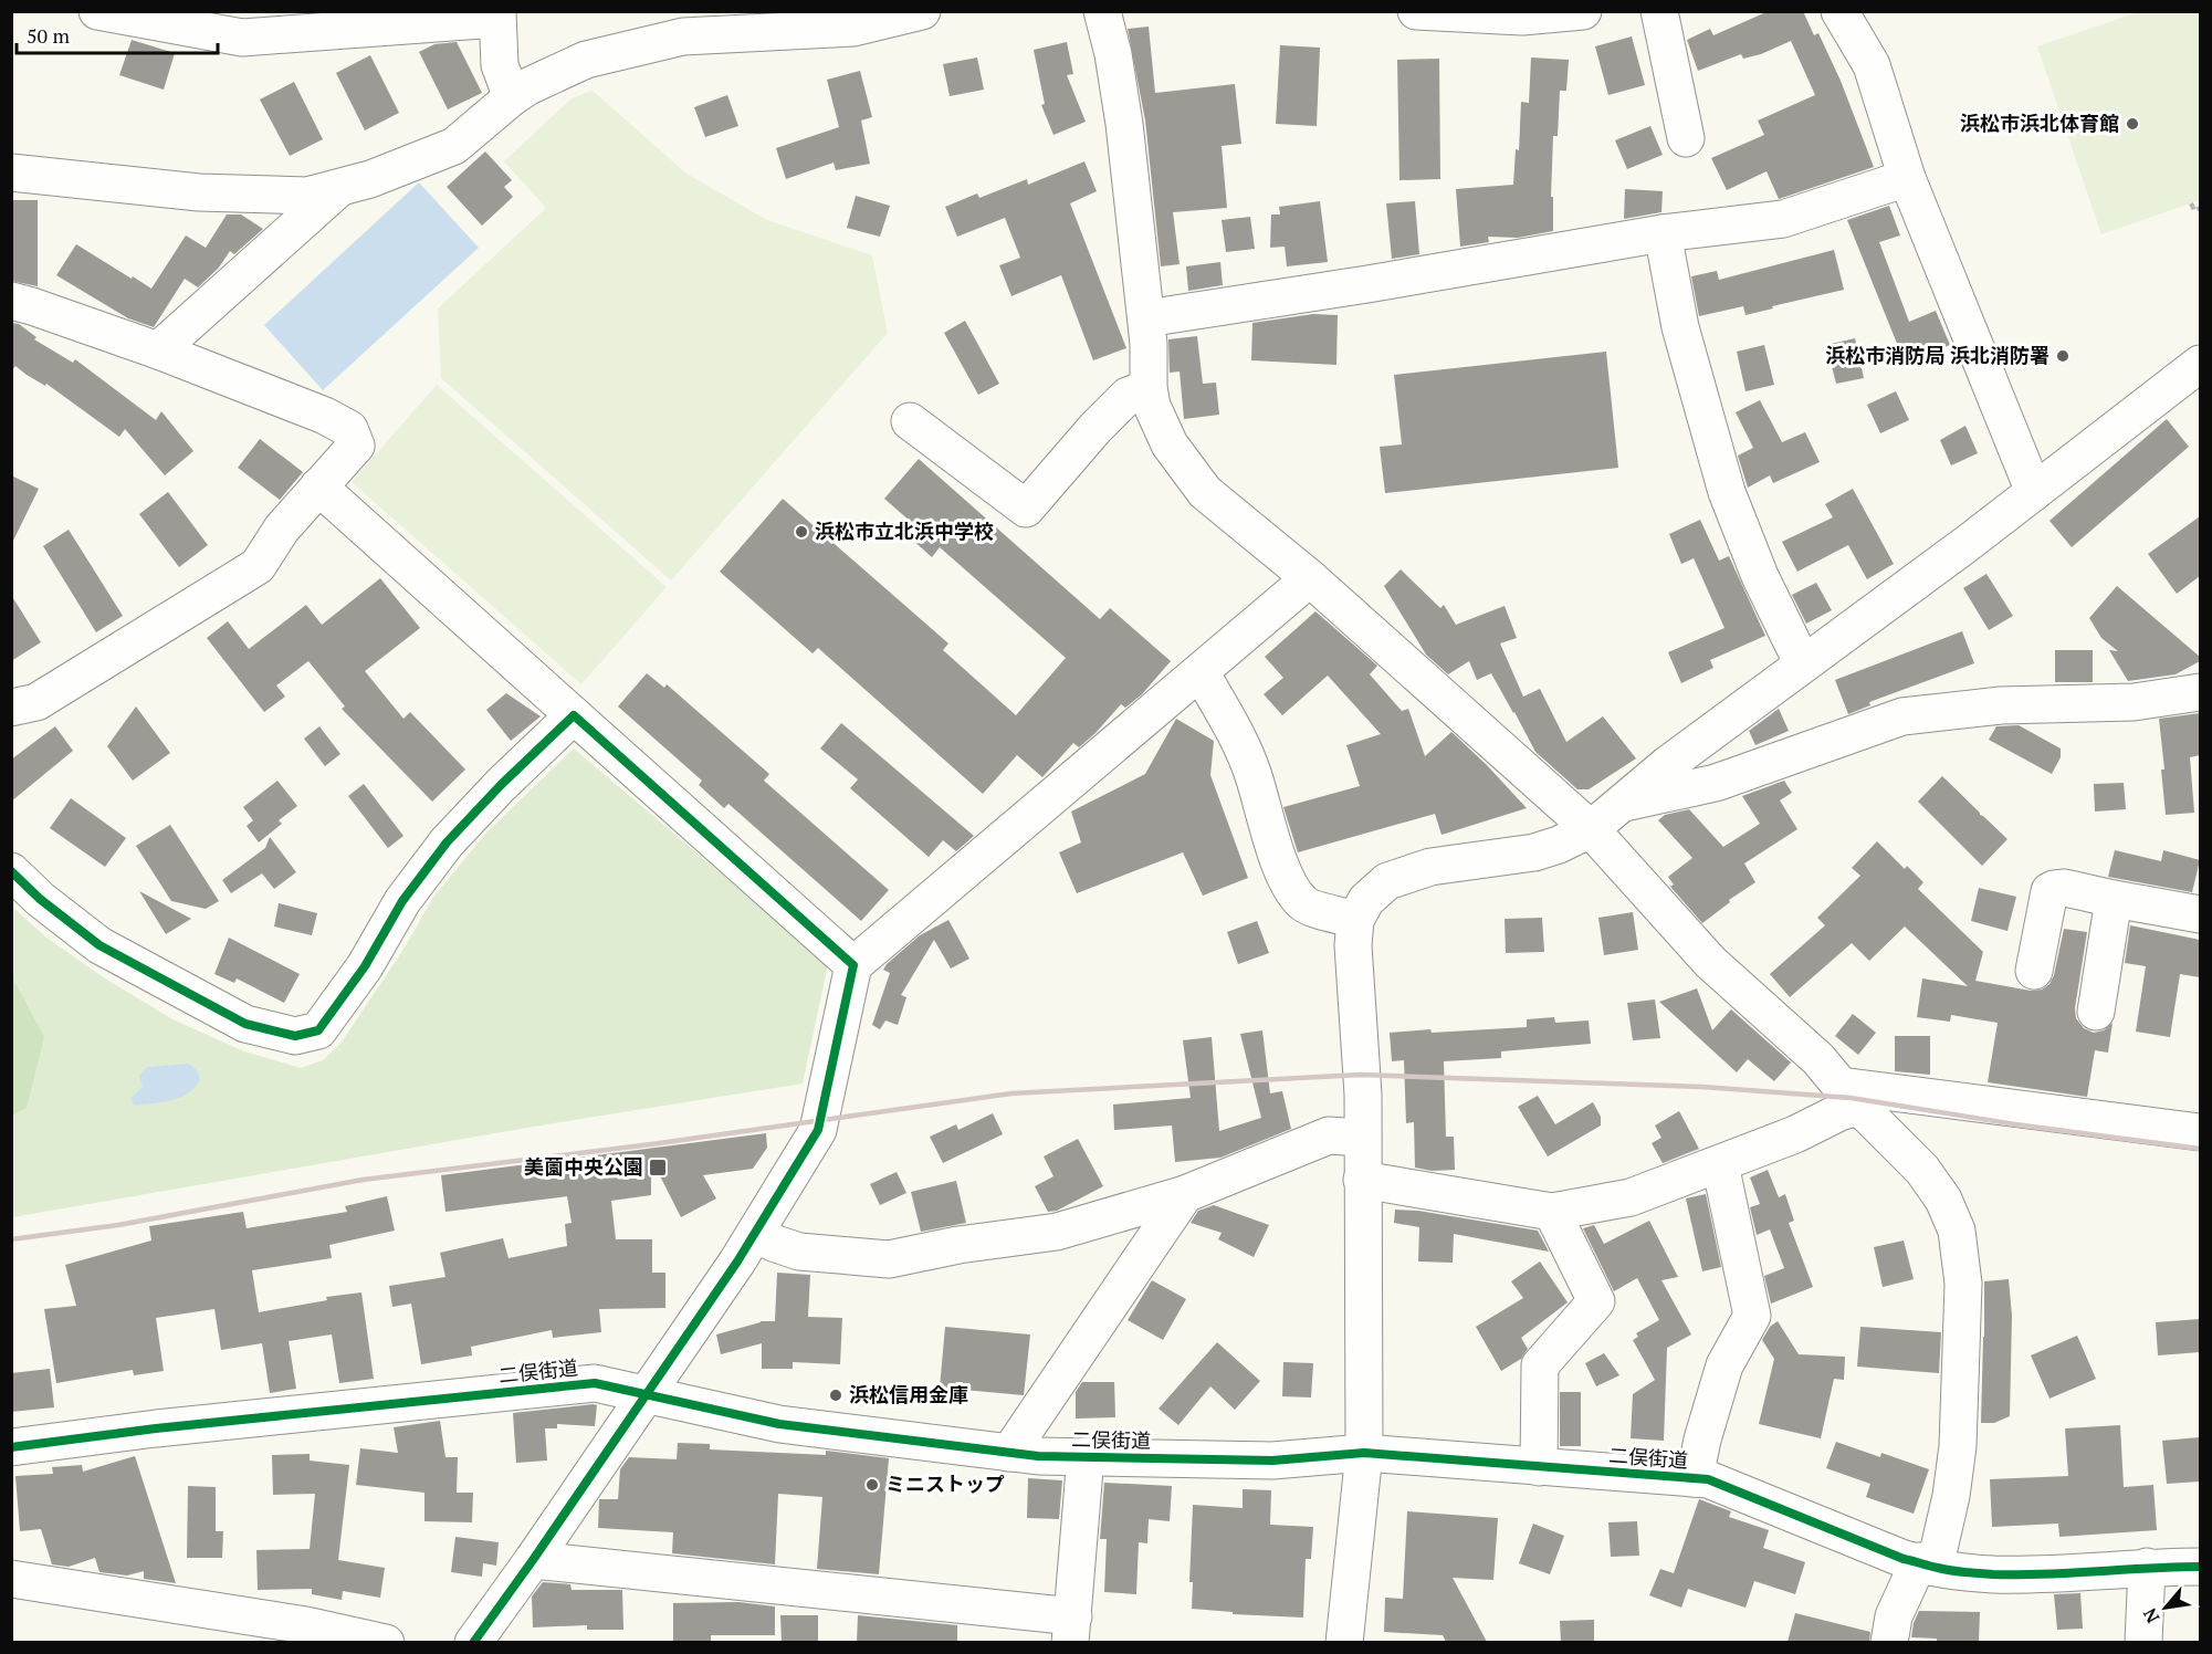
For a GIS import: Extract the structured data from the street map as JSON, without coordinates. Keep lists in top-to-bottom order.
{
  "streets": {
    "street": ["二俣街道"]
  },
  "places": {
    "other": [
      "浜松市浜北体育館",
      "浜松市消防局 浜北消防署",
      "浜松市立北浜中学校",
      "浜松信用金庫",
      "ミニストップ"
    ],
    "transit": ["美薗中央公園"]
  },
  "scale_bar": "50 m",
  "north": "bottom left"
}
